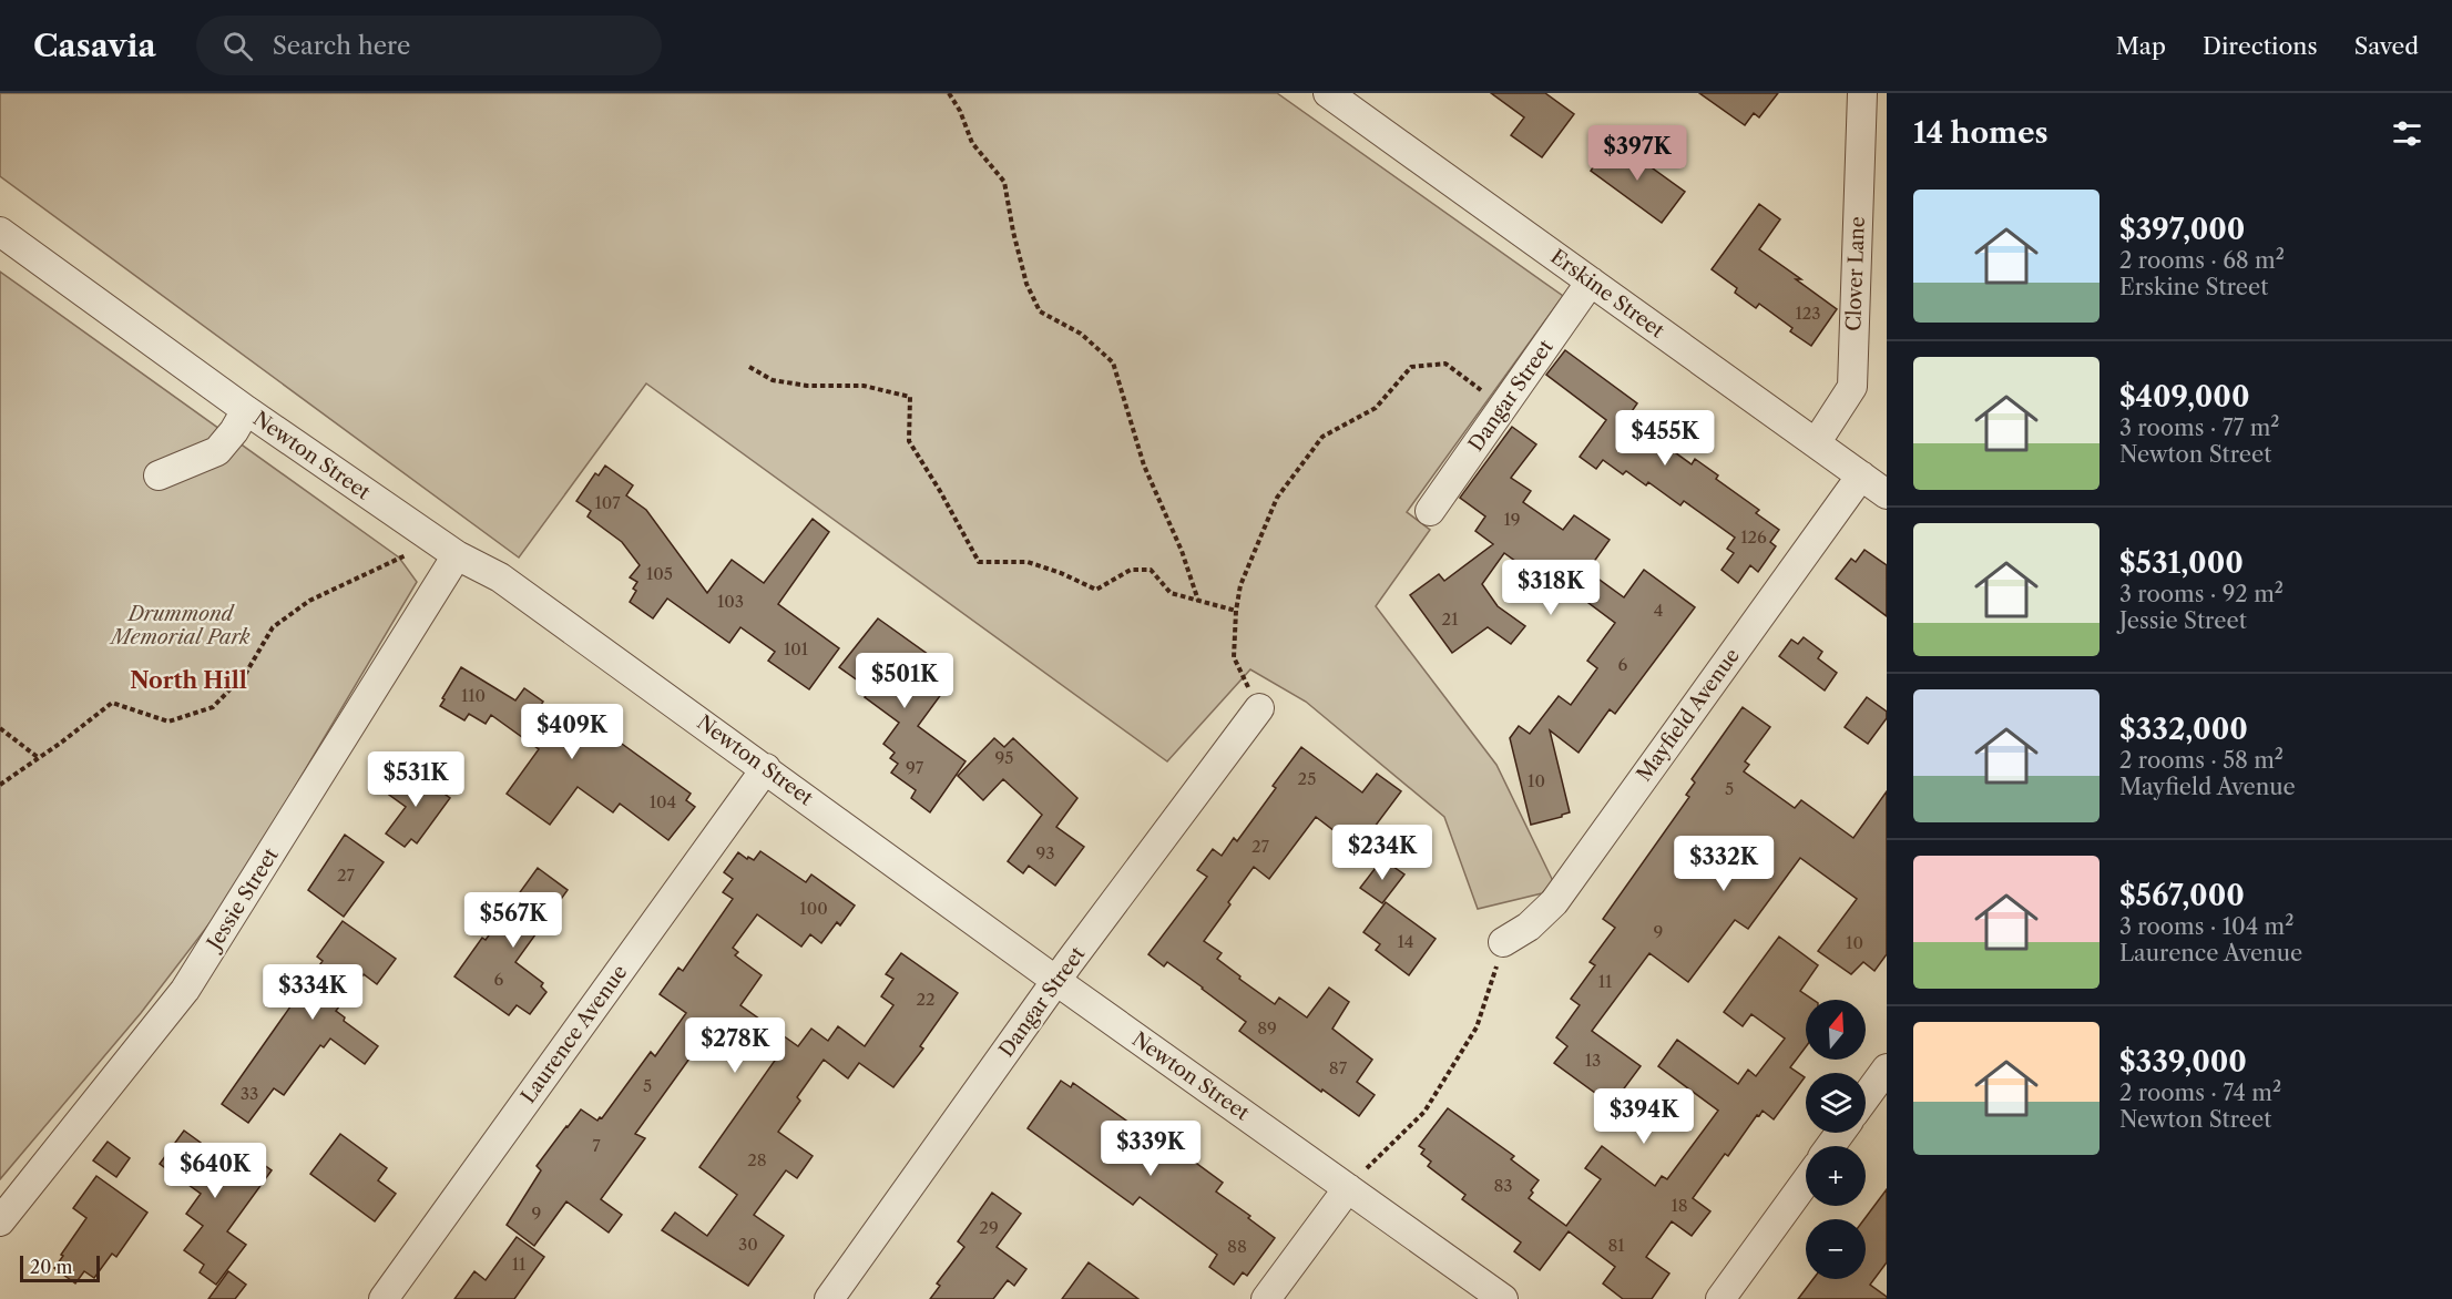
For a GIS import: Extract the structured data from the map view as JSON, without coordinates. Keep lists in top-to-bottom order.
{
  "streets": {
    "street": [
      "Clover Lane",
      "Erskine Street",
      "Dangar Street",
      "Newton Street",
      "Mayfield Avenue",
      "Jessie Street",
      "Laurence Avenue"
    ]
  },
  "crossings": [
    ["Clover Lane", "Erskine Street"],
    ["Erskine Street", "Dangar Street"],
    ["Erskine Street", "Mayfield Avenue"],
    ["Dangar Street", "Newton Street"],
    ["Newton Street", "Jessie Street"],
    ["Newton Street", "Laurence Avenue"]
  ],
  "districts": ["North Hill"],
  "parks": ["Drummond Memorial Park"],
  "house_numbers": [
    "123",
    "107",
    "19",
    "126",
    "105",
    "103",
    "4",
    "21",
    "101",
    "6",
    "110",
    "95",
    "97",
    "25",
    "10",
    "5",
    "104",
    "27",
    "93",
    "27",
    "100",
    "9",
    "14",
    "10",
    "6",
    "11",
    "22",
    "89",
    "13",
    "87",
    "5",
    "33",
    "7",
    "28",
    "83",
    "18",
    "9",
    "29",
    "30",
    "81",
    "88",
    "11"
  ],
  "scale_bar": "20 m",
  "north": "top",
  "page": {
    "header": "Casavia",
    "search": "Search here",
    "nav": ["Map", "Directions", "Saved"],
    "heading": "14 homes",
    "price": [
      "$397K",
      "$455K",
      "$318K",
      "$501K",
      "$409K",
      "$531K",
      "$234K",
      "$332K",
      "$567K",
      "$334K",
      "$278K",
      "$394K",
      "$339K",
      "$640K"
    ],
    "list": [
      {
        "name": "$397,000",
        "note": "2 rooms · 68 m² · Erskine Street"
      },
      {
        "name": "$409,000",
        "note": "3 rooms · 77 m² · Newton Street"
      },
      {
        "name": "$531,000",
        "note": "3 rooms · 92 m² · Jessie Street"
      },
      {
        "name": "$332,000",
        "note": "2 rooms · 58 m² · Mayfield Avenue"
      },
      {
        "name": "$567,000",
        "note": "3 rooms · 104 m² · Laurence Avenue"
      },
      {
        "name": "$339,000",
        "note": "2 rooms · 74 m² · Newton Street"
      }
    ],
    "map_buttons": ["+", "−"],
    "scale": "20 m"
  }
}
